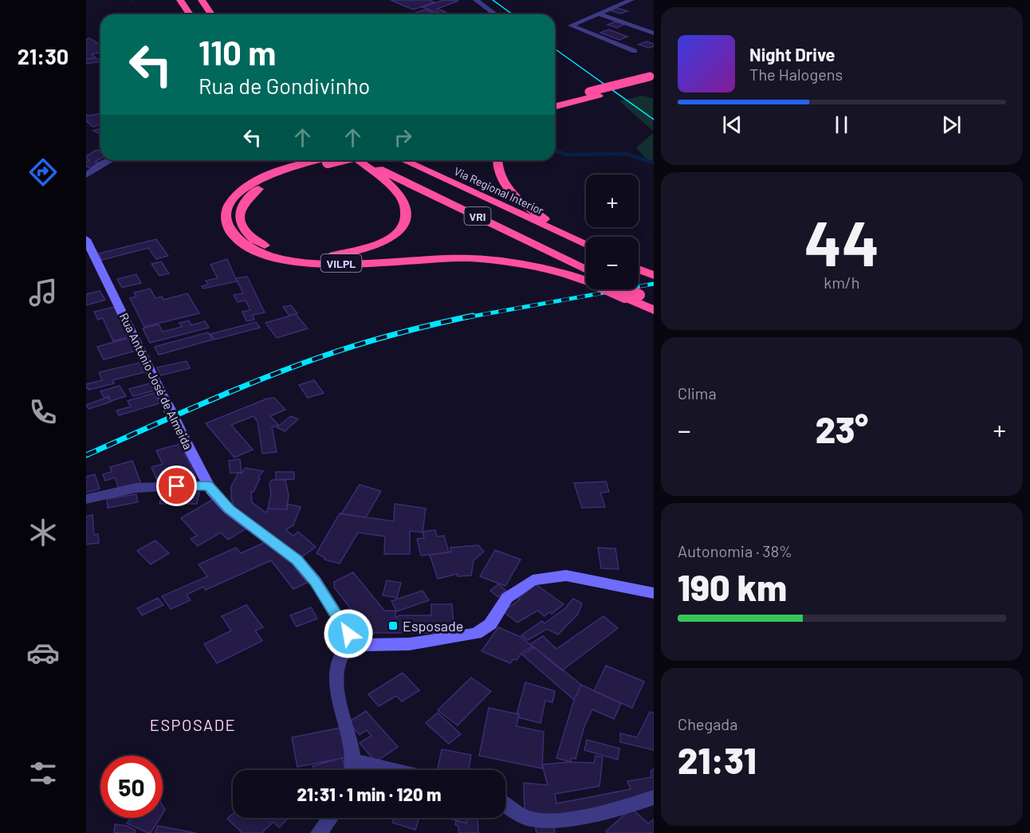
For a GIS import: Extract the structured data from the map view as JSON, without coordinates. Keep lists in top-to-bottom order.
{
  "streets": {
    "highway": ["Via Regional Interior", "VRI", "VILPL"],
    "main road": ["Rua António José de Almeida"]
  },
  "districts": ["ESPOSADE"],
  "places": {
    "transit": ["Esposade"]
  },
  "page": {
    "tabs": "21:30",
    "turn": ["110 m", "Rua de Gondivinho"],
    "song": ["Night Drive", "The Halogens"],
    "tile": [
      ["44", "km/h"],
      "Clima",
      ["Autonomia · 38%", "190 km"],
      ["Chegada", "21:31"]
    ],
    "map_buttons": ["+", "−"],
    "heat": ["−", "23°", "+"],
    "limit": "50",
    "trip": "21:31 · 1 min · 120 m"
  }
}
